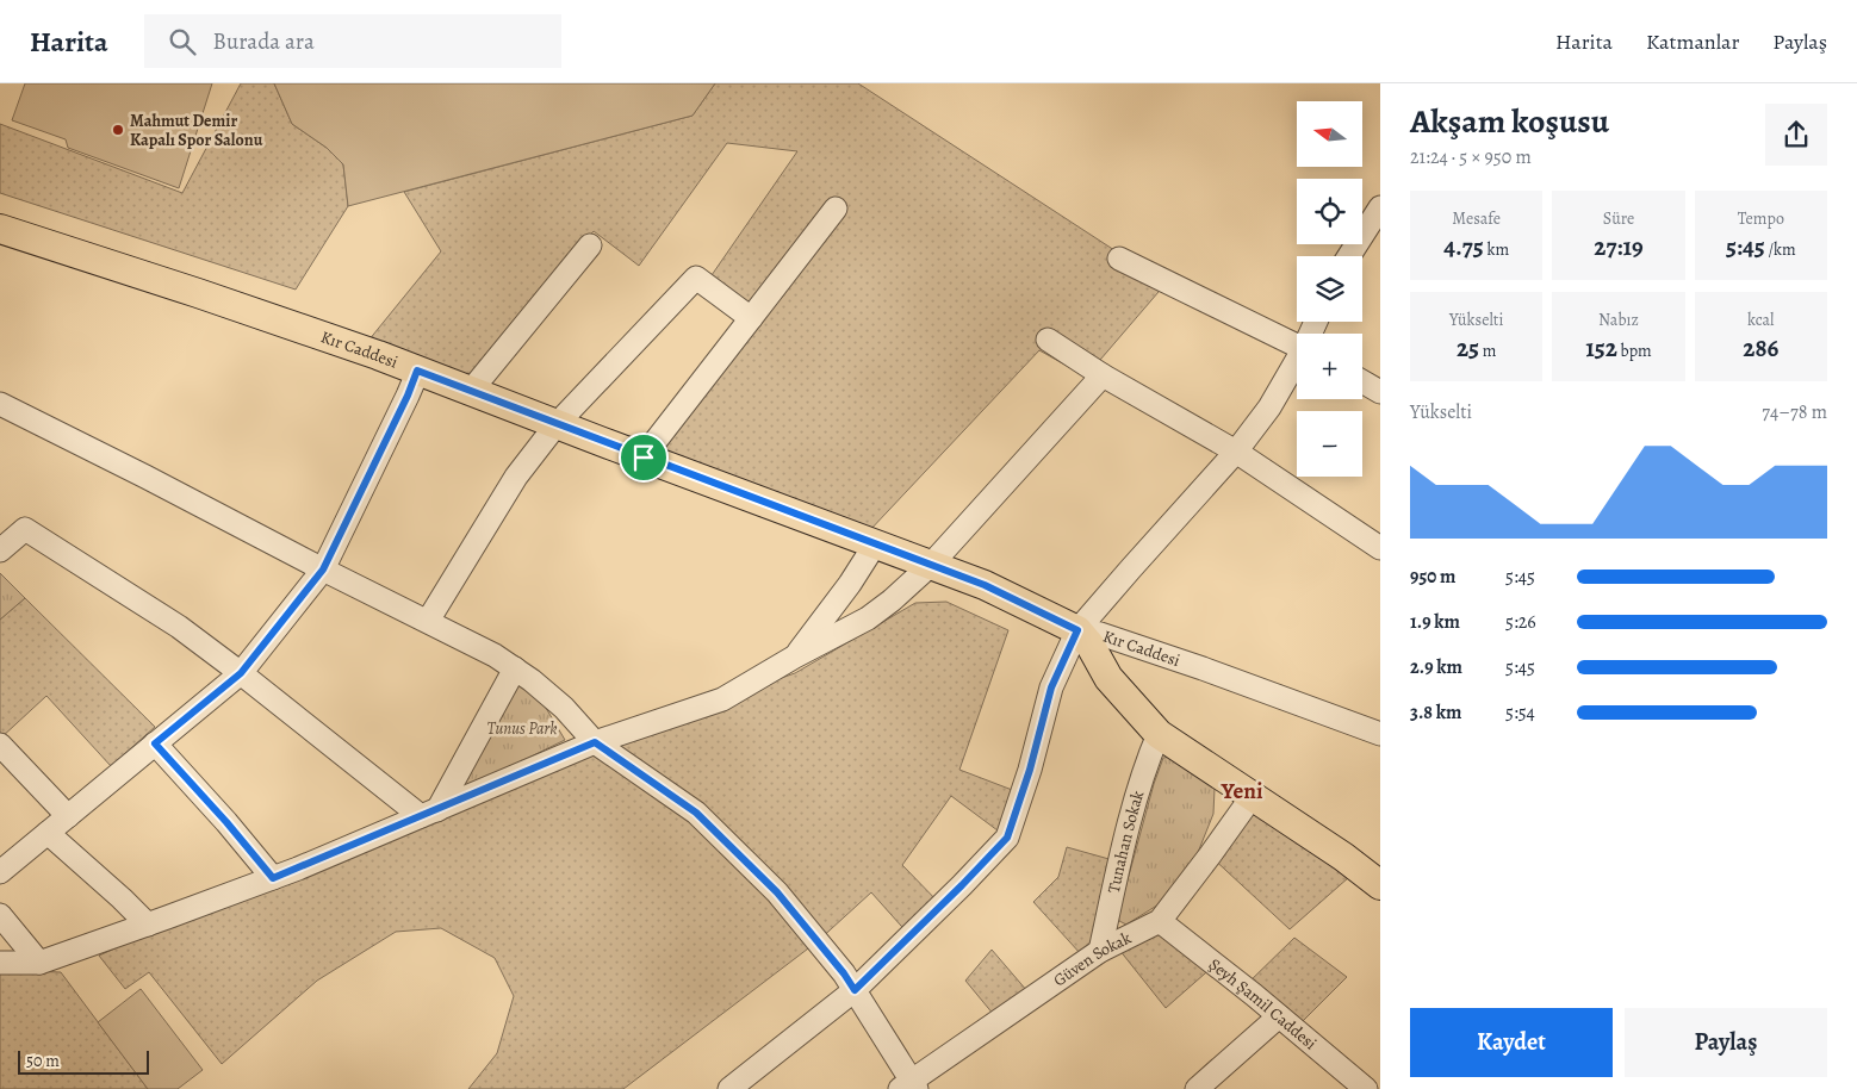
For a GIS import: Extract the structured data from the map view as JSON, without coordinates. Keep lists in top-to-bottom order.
{
  "streets": {
    "main road": ["Kır Caddesi"],
    "street": ["Tunahan Sokak", "Güven Sokak", "Şeyh Şamil Caddesi"]
  },
  "crossings": [
    ["Tunahan Sokak", "Güven Sokak"],
    ["Güven Sokak", "Şeyh Şamil Caddesi"]
  ],
  "districts": ["Yeni"],
  "parks": ["Tunus Park"],
  "places": ["Mahmut Demir Kapalı Spor Salonu"],
  "scale_bar": "50 m",
  "north": "left",
  "page": {
    "header": "Harita",
    "search": "Burada ara",
    "nav": ["Harita", "Katmanlar", "Paylaş"],
    "heading": ["Akşam koşusu", "21:24 · 5 × 950 m"],
    "map_buttons": ["+", "−"],
    "stats": [
      ["Mesafe", "4.75 km"],
      ["Süre", "27:19"],
      ["Tempo", "5:45 /km"],
      ["Yükselti", "25 m"],
      ["Nabız", "152 bpm"],
      ["kcal", "286"]
    ],
    "chart": ["Yükselti", "74–78 m"],
    "list": [
      {
        "name": "950 m",
        "note": "5:45"
      },
      {
        "name": "1.9 km",
        "note": "5:26"
      },
      {
        "name": "2.9 km",
        "note": "5:45"
      },
      {
        "name": "3.8 km",
        "note": "5:54"
      }
    ],
    "buttons": ["Kaydet", "Paylaş"],
    "scale": "50 m"
  }
}
